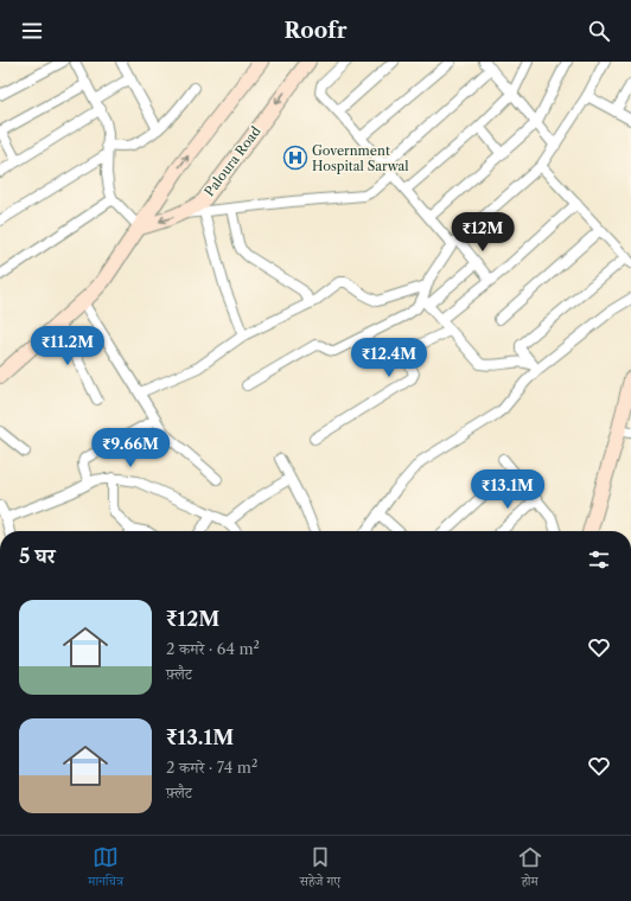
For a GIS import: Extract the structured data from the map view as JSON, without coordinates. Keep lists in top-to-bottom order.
{
  "streets": {
    "main road": ["Paloura Road"]
  },
  "places": {
    "hospital": ["Government Hospital Sarwal"]
  },
  "page": {
    "header": "Roofr",
    "price": [
      "₹12M",
      "₹11.2M",
      "₹12.4M",
      "₹9.66M",
      "₹13.1M"
    ],
    "heading": "5 घर",
    "list": [
      {
        "name": "₹12M",
        "note": "2 कमरे · 64 m² · फ़्लैट"
      },
      {
        "name": "₹13.1M",
        "note": "2 कमरे · 74 m² · फ़्लैट"
      }
    ],
    "tabs": ["मानचित्र", "सहेजे गए", "होम"]
  }
}
